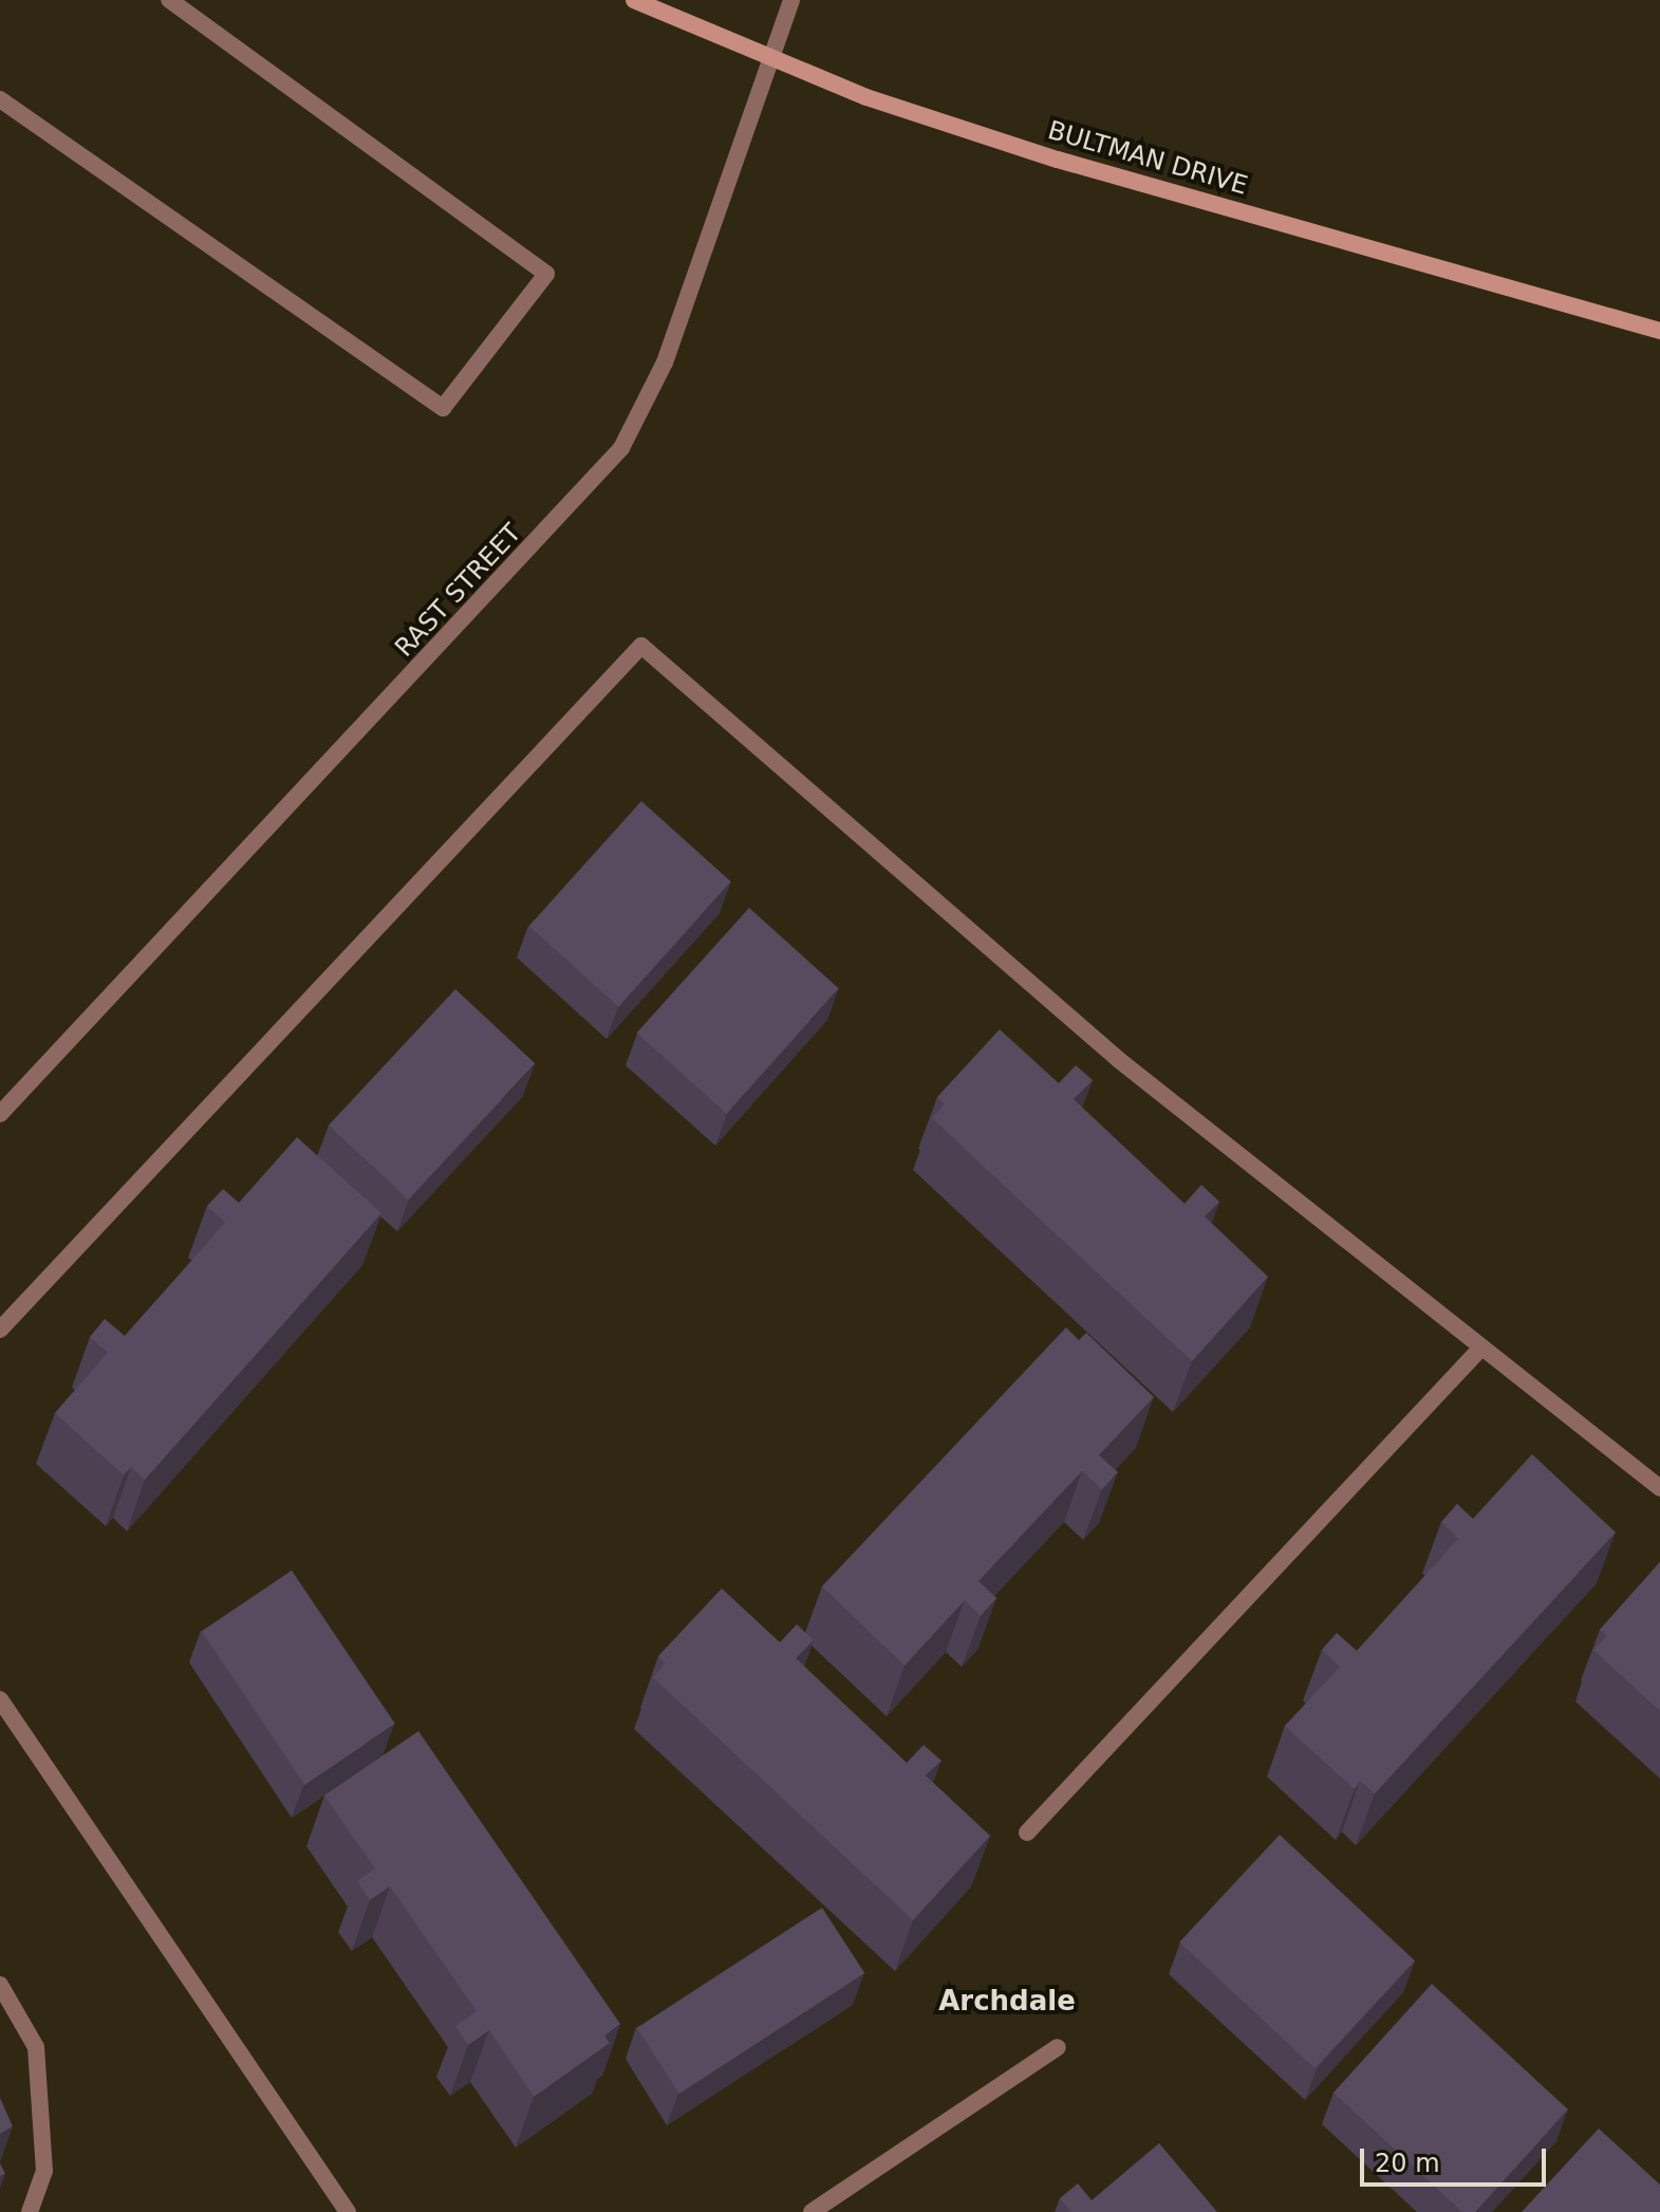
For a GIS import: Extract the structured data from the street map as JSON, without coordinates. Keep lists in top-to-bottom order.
{
  "streets": {
    "street": ["BULTMAN DRIVE", "RAST STREET"]
  },
  "crossings": [
    ["BULTMAN DRIVE", "RAST STREET"]
  ],
  "districts": ["Archdale"],
  "scale_bar": "20 m"
}
